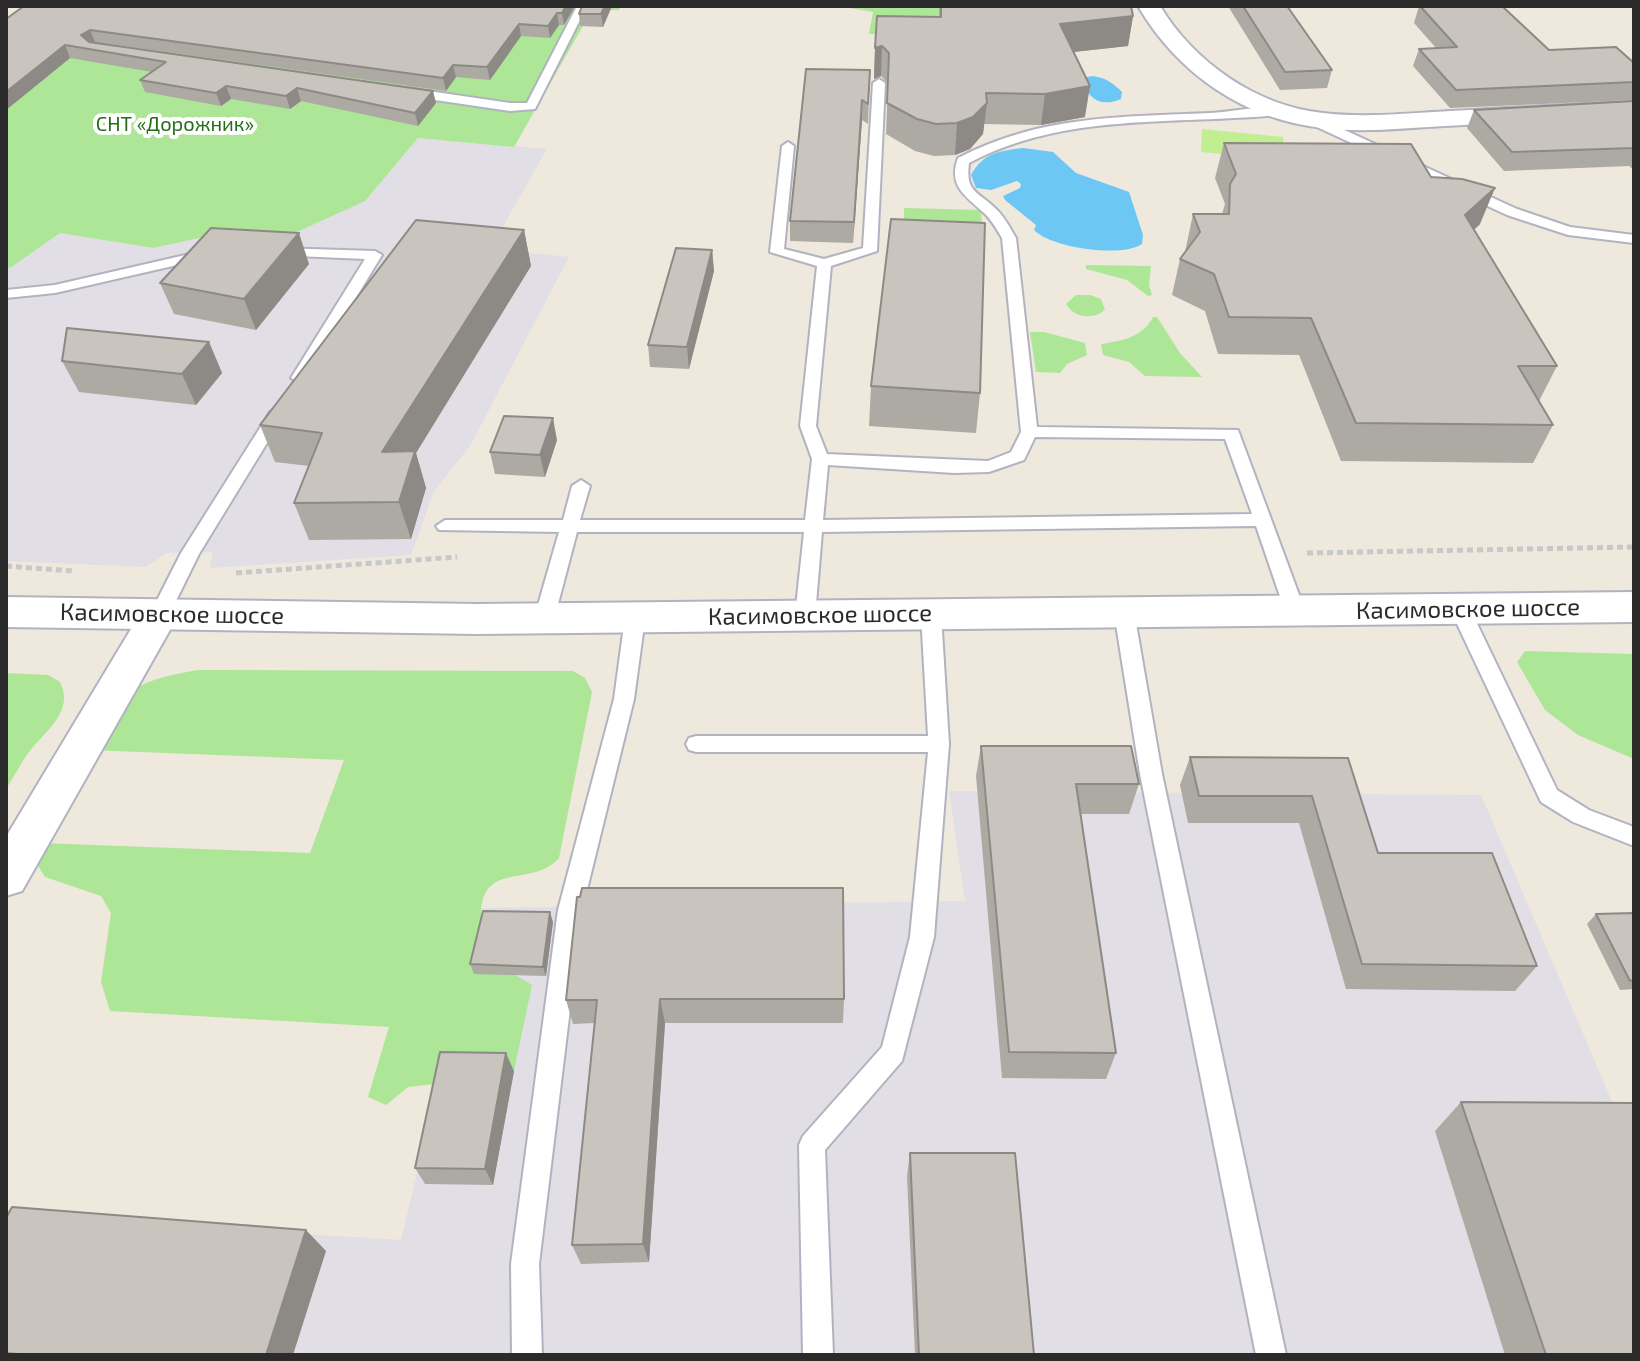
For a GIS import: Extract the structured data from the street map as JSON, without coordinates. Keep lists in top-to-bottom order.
{
  "streets": {
    "main road": ["Касимовское шоссе"]
  },
  "parks": ["СНТ «Дорожник»"]
}
